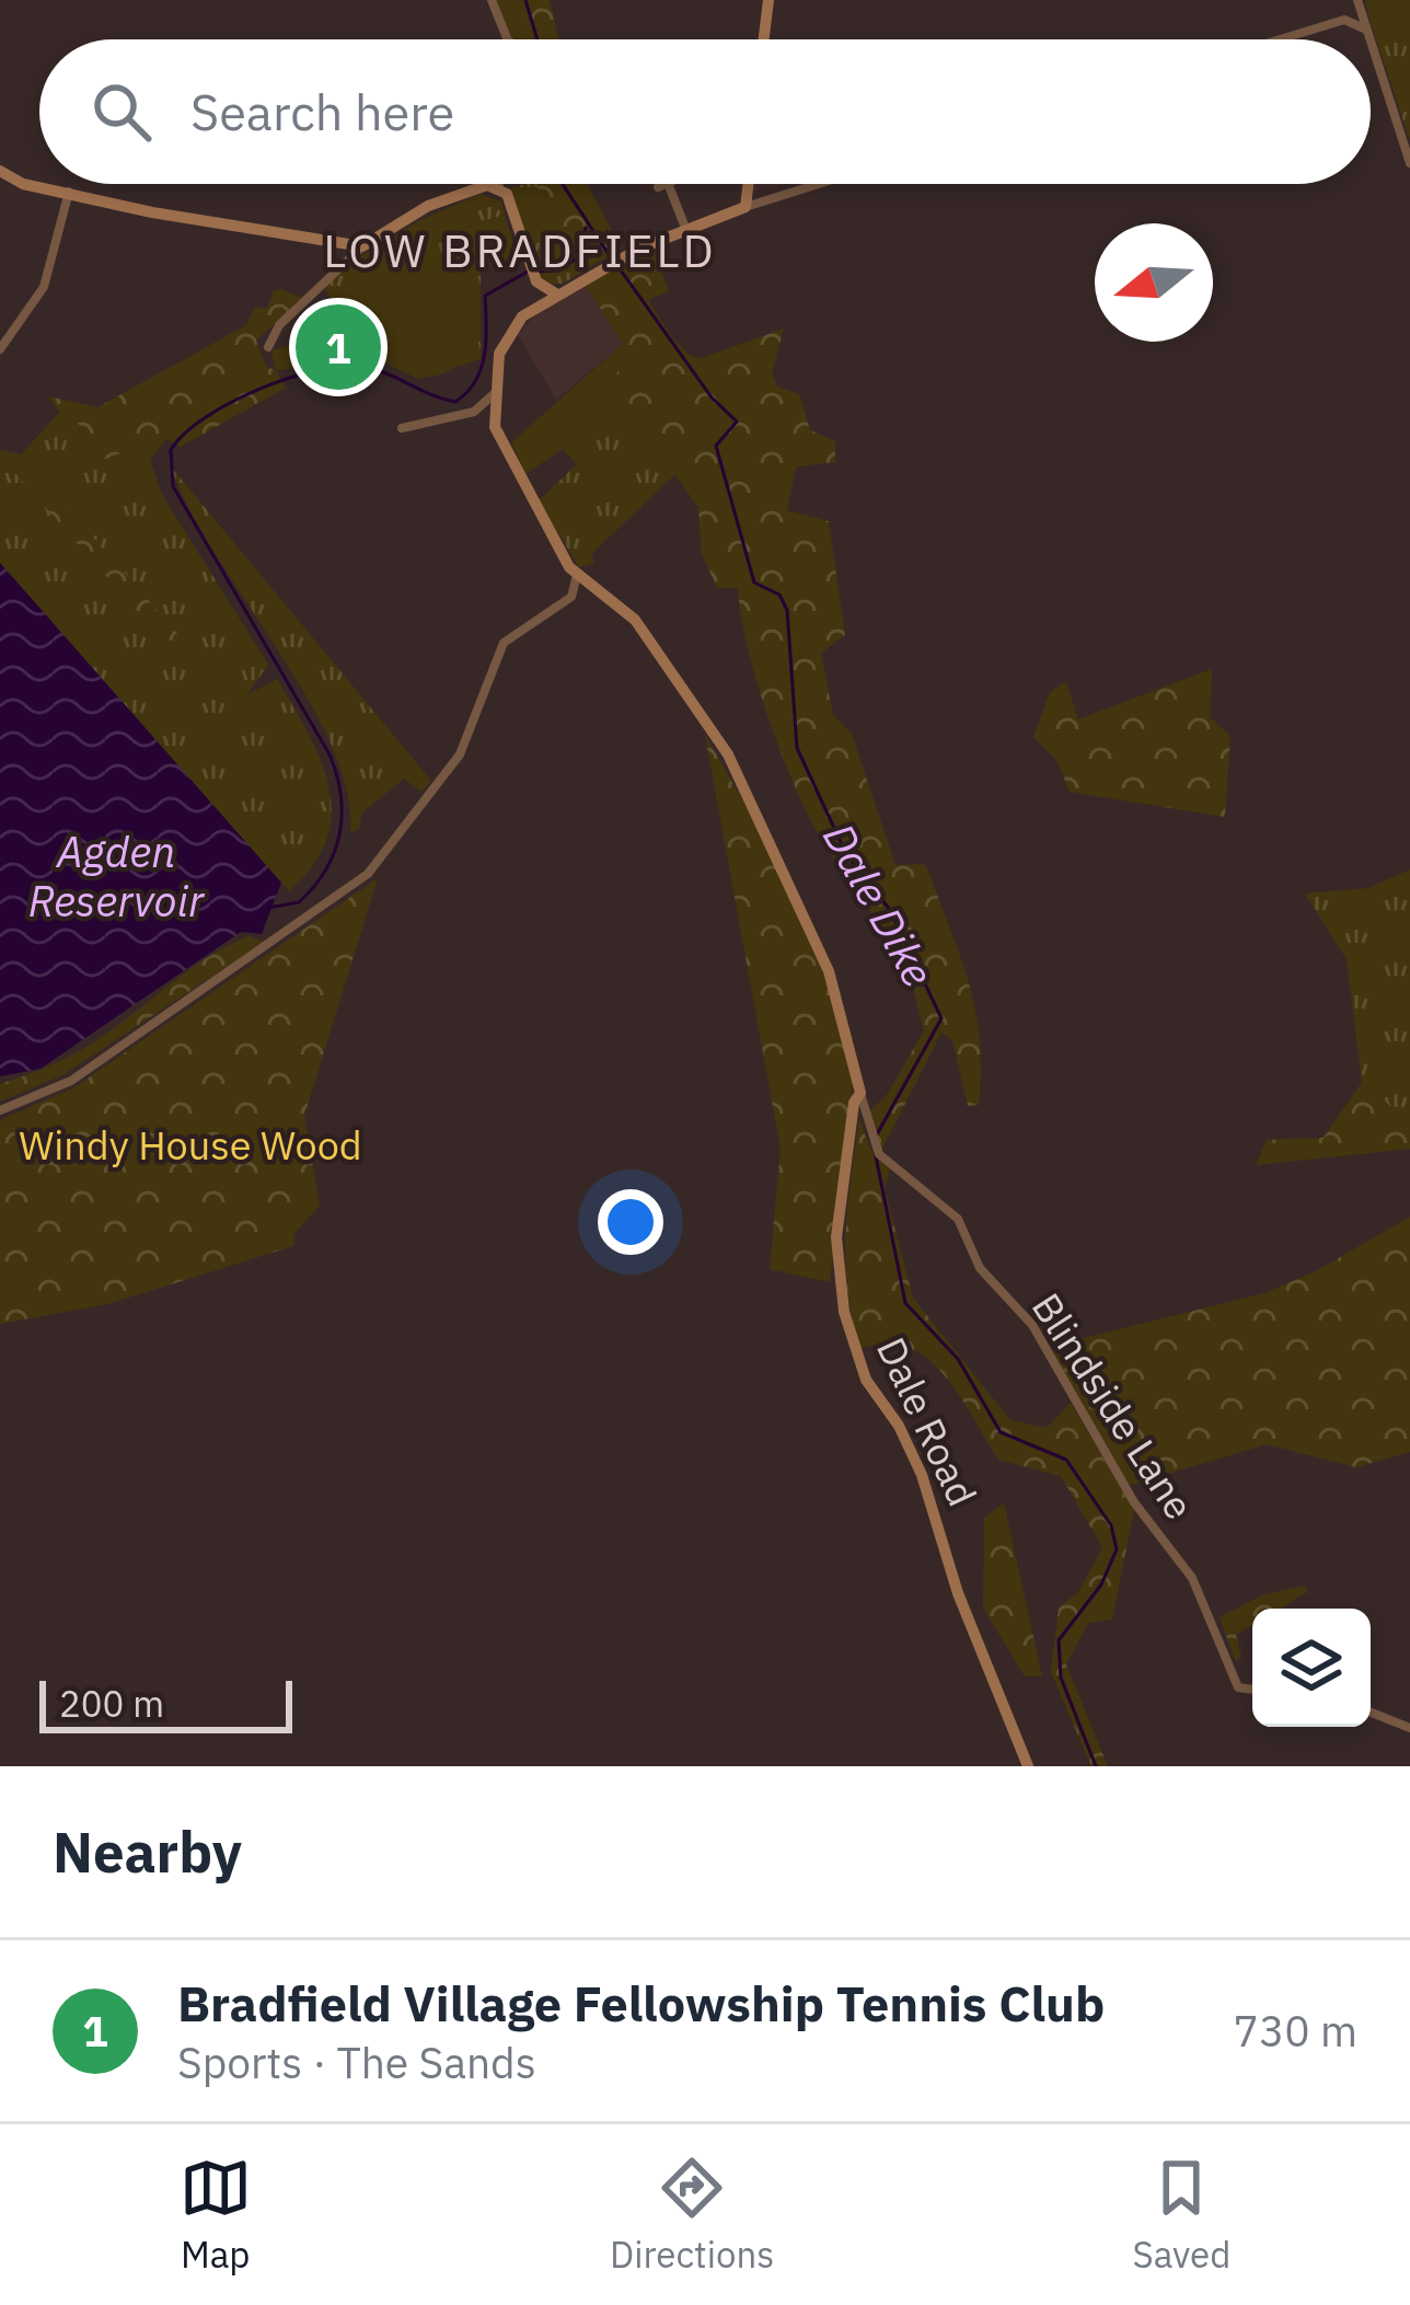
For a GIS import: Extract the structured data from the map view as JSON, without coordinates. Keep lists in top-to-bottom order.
{
  "streets": {
    "street": ["Blindside Lane", "Dale Road"]
  },
  "crossings": [
    ["Blindside Lane", "Dale Road"]
  ],
  "districts": ["LOW BRADFIELD"],
  "water": ["Agden Reservoir", "Dale Dike"],
  "parks": ["Windy House Wood"],
  "scale_bar": "200 m",
  "north": "left",
  "page": {
    "search": "Search here",
    "pins": "1",
    "scale": "200 m",
    "heading": "Nearby",
    "list": [
      {
        "mark": "1",
        "name": "Bradfield Village Fellowship Tennis Club",
        "note": "Sports · The Sands",
        "value": "730 m"
      }
    ],
    "nav": ["Map", "Directions", "Saved"]
  }
}
